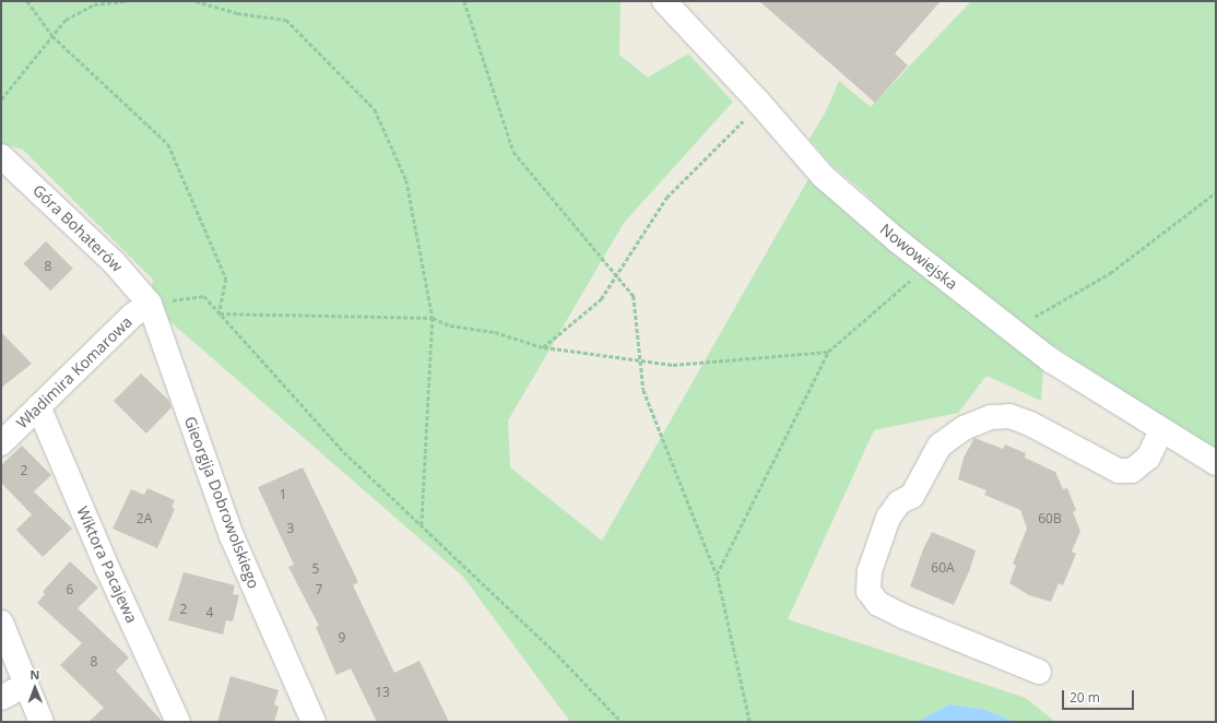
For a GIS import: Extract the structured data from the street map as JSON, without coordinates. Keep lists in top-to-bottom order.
{
  "streets": {
    "street": [
      "Góra Bohaterów",
      "Nowowiejska",
      "Władimira Komarowa",
      "Gieorgija Dobrowolskiego",
      "Wiktora Pacajewa"
    ]
  },
  "crossings": [
    ["Góra Bohaterów", "Władimira Komarowa"],
    ["Góra Bohaterów", "Gieorgija Dobrowolskiego"],
    ["Władimira Komarowa", "Gieorgija Dobrowolskiego"],
    ["Władimira Komarowa", "Wiktora Pacajewa"]
  ],
  "house_numbers": [
    "8",
    "2",
    "1",
    "2A",
    "60B",
    "3",
    "60A",
    "5",
    "6",
    "7",
    "2",
    "4",
    "9",
    "8",
    "13"
  ],
  "scale_bar": "20 m",
  "north": "top"
}
